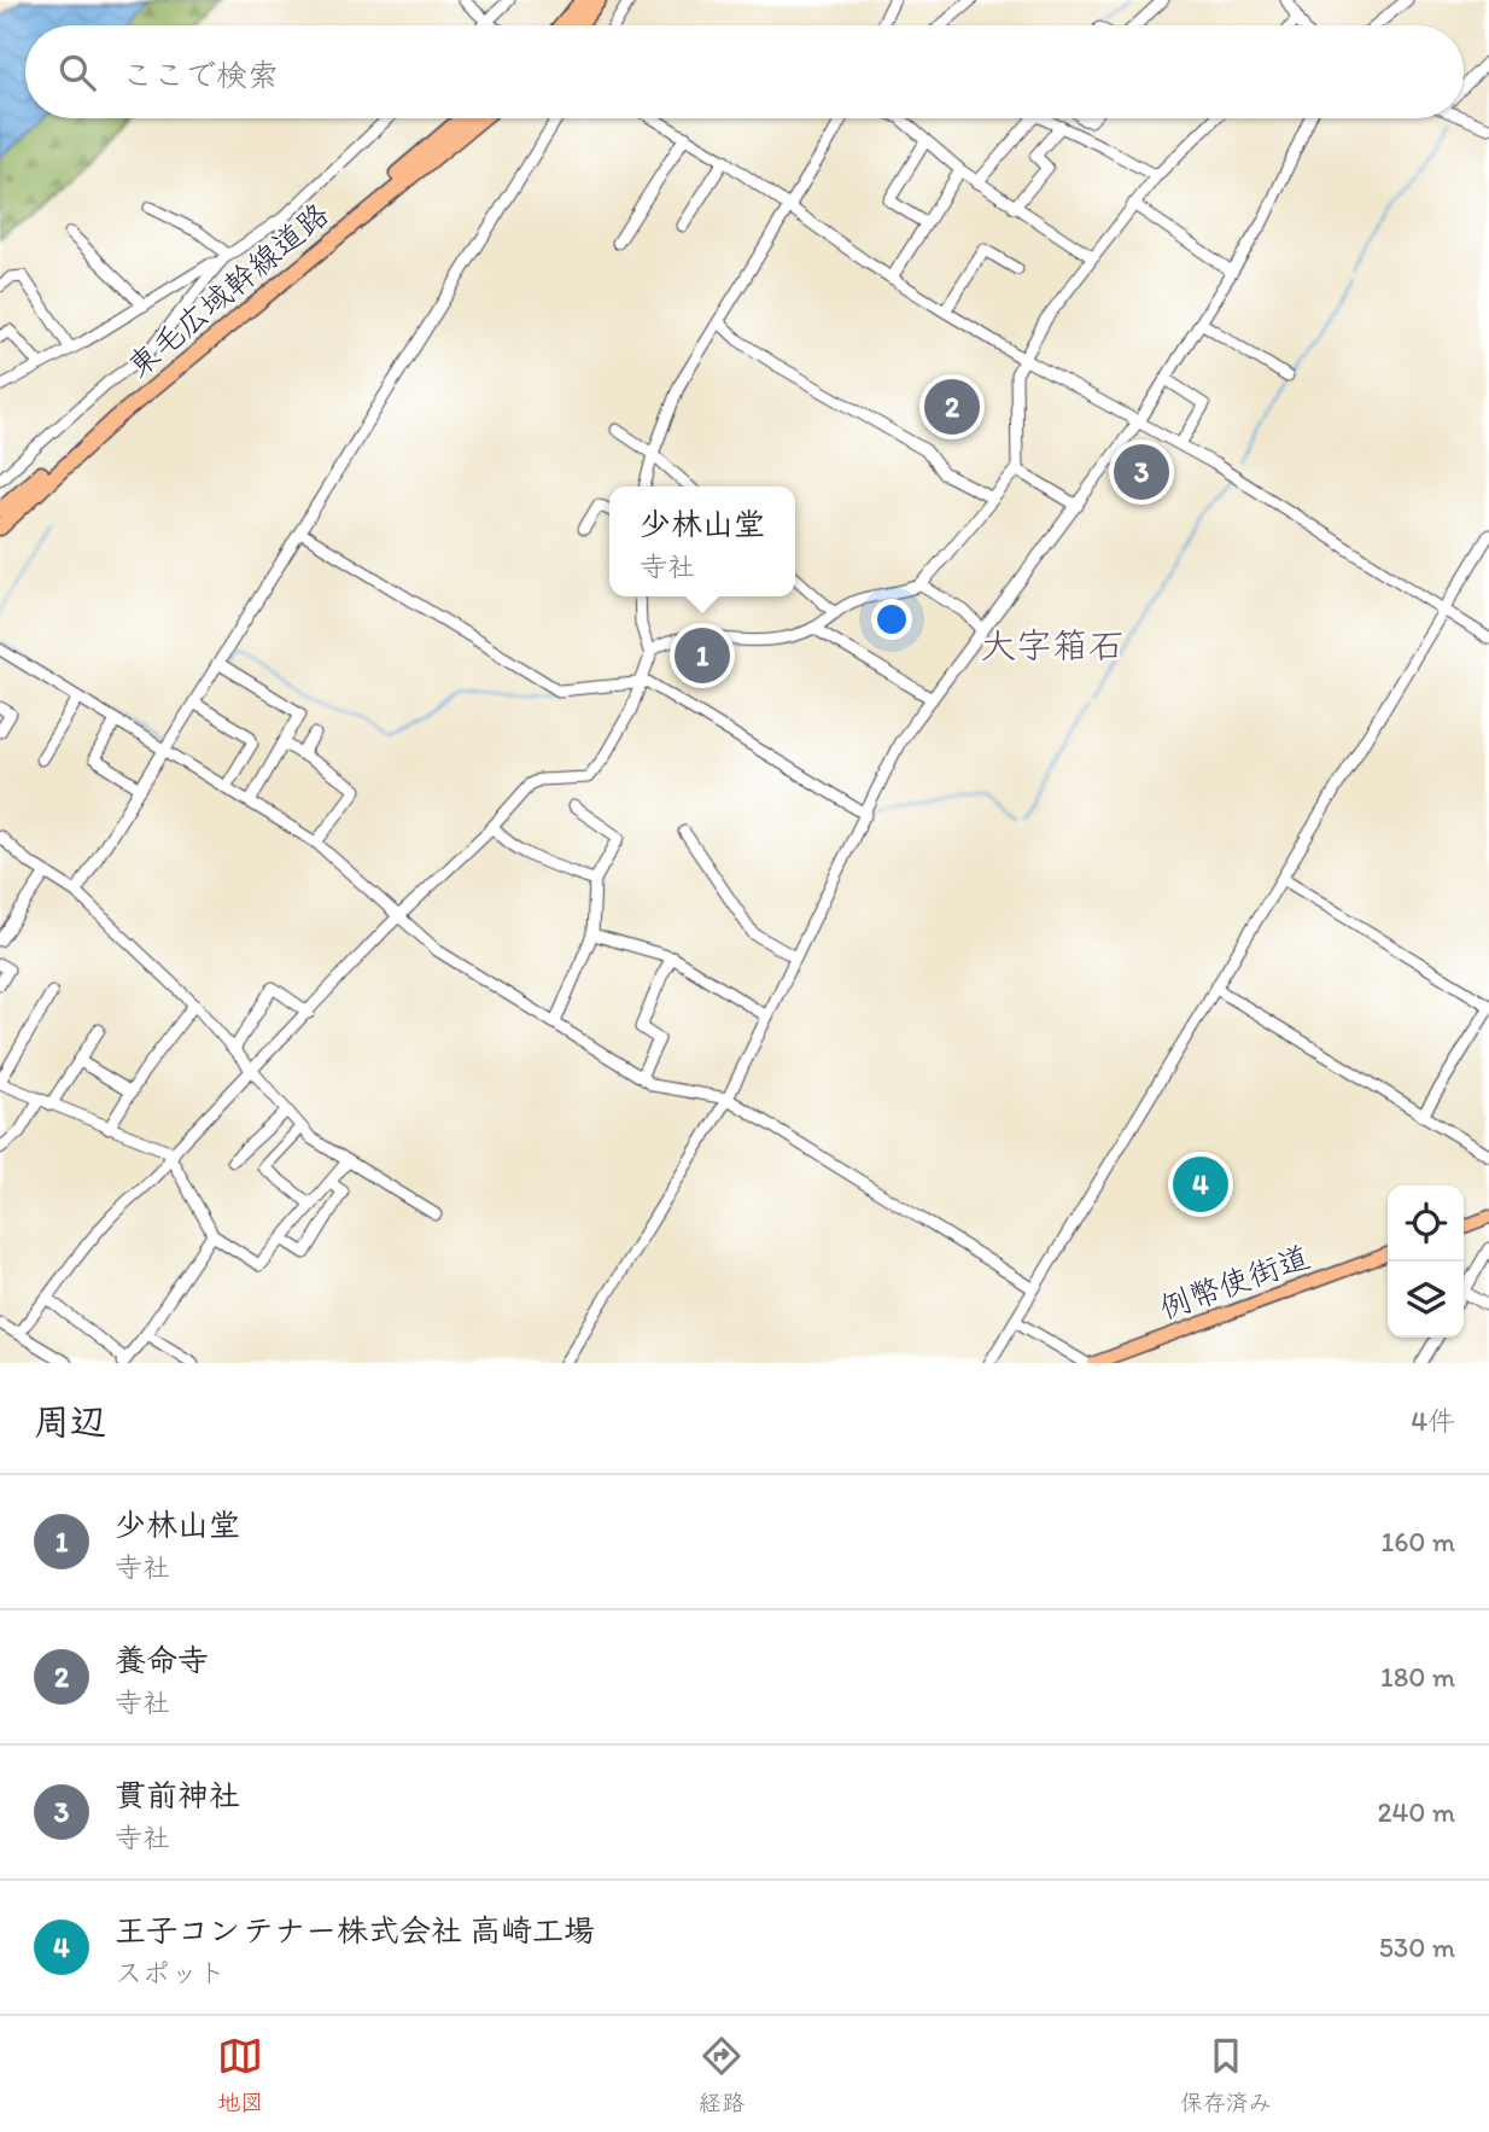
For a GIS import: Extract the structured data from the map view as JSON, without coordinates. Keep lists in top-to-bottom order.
{
  "streets": {
    "highway": ["東毛広域幹線道路"],
    "main road": ["例幣使街道"]
  },
  "districts": ["大字箱石"],
  "page": {
    "search": "ここで検索",
    "pins": [
      "2",
      "3",
      "1",
      "4"
    ],
    "popup": ["少林山堂", "寺社"],
    "heading": ["周辺", "4件"],
    "list": [
      {
        "mark": "1",
        "name": "少林山堂",
        "note": "寺社",
        "value": "160 m"
      },
      {
        "mark": "2",
        "name": "養命寺",
        "note": "寺社",
        "value": "180 m"
      },
      {
        "mark": "3",
        "name": "貫前神社",
        "note": "寺社",
        "value": "240 m"
      },
      {
        "mark": "4",
        "name": "王子コンテナー株式会社 高崎工場",
        "note": "スポット",
        "value": "530 m"
      }
    ],
    "nav": ["地図", "経路", "保存済み"]
  }
}
